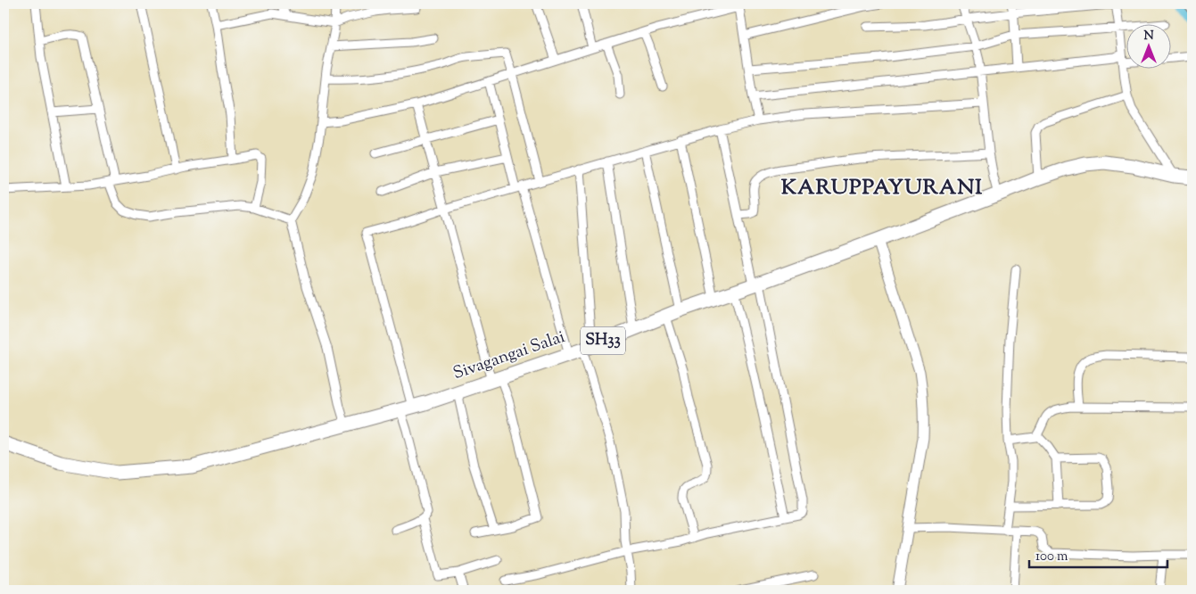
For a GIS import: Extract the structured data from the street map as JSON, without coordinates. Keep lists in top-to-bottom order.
{
  "streets": {
    "main road": ["SH33", "Sivagangai Salai"]
  },
  "districts": ["KARUPPAYURANI"],
  "scale_bar": "100 m",
  "north": "top"
}
